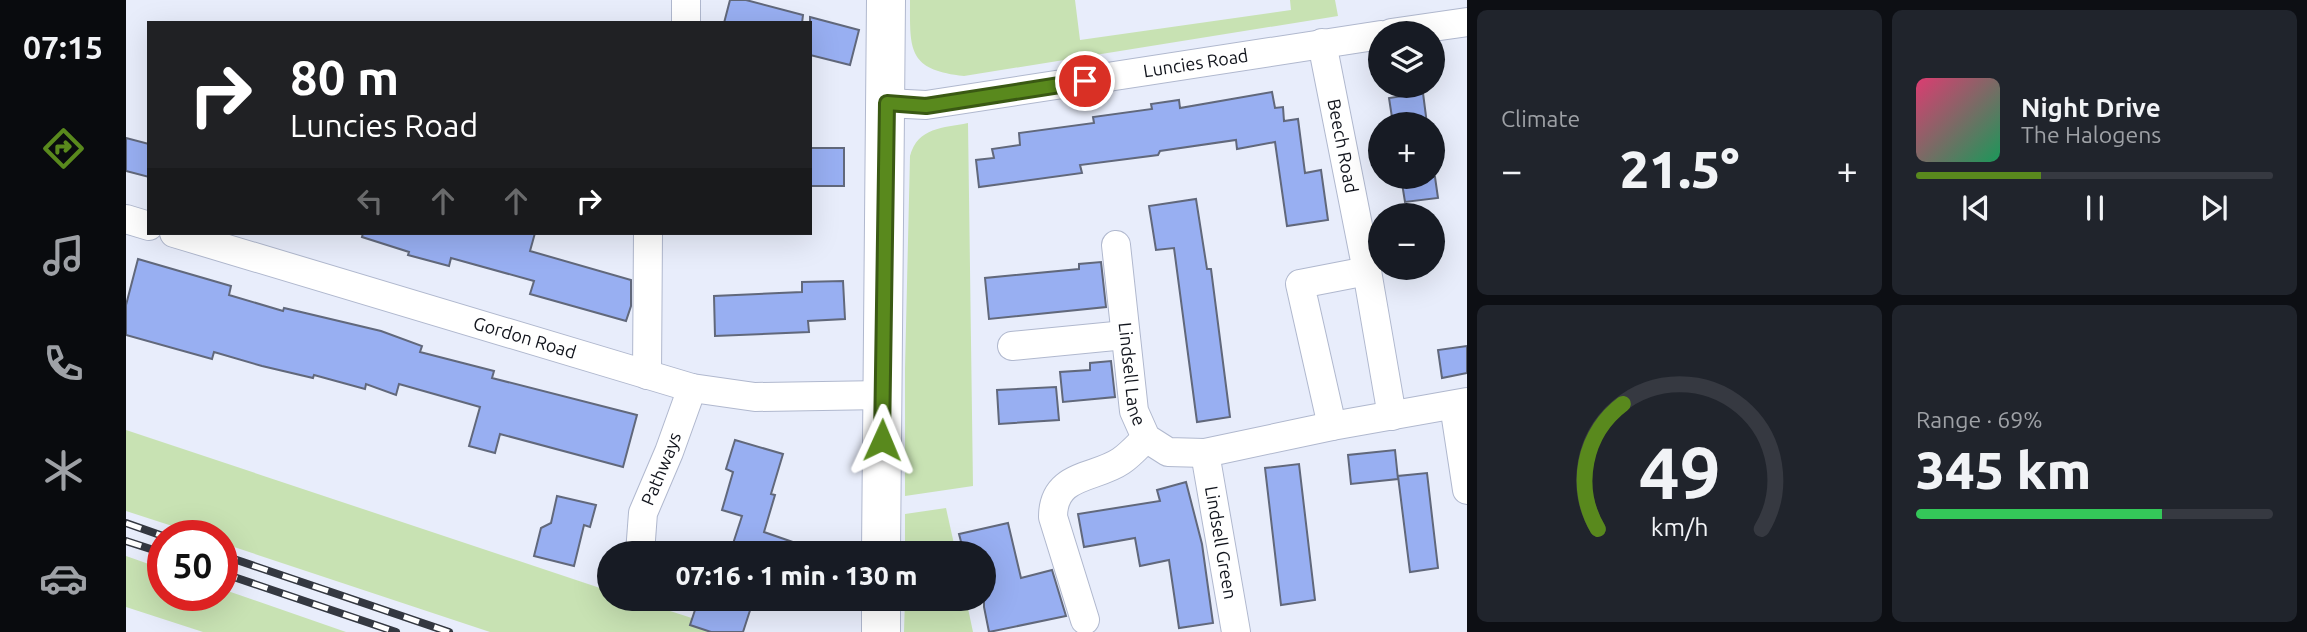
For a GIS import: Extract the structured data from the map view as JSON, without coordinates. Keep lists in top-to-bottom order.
{
  "streets": {
    "street": [
      "Luncies Road",
      "Beech Road",
      "Gordon Road",
      "Lindsell Lane",
      "Pathways",
      "Lindsell Green"
    ]
  },
  "crossings": [
    ["Luncies Road", "Beech Road"],
    ["Gordon Road", "Pathways"],
    ["Lindsell Lane", "Lindsell Green"]
  ],
  "page": {
    "tabs": "07:15",
    "tile": [
      "Climate",
      ["Range · 69%", "345 km"]
    ],
    "map_buttons": ["+", "−"],
    "turn": ["80 m", "Luncies Road"],
    "song": ["Night Drive", "The Halogens"],
    "heat": ["−", "21.5°", "+"],
    "limit": "50",
    "trip": "07:16 · 1 min · 130 m",
    "gauge": ["49", "km/h"]
  }
}
